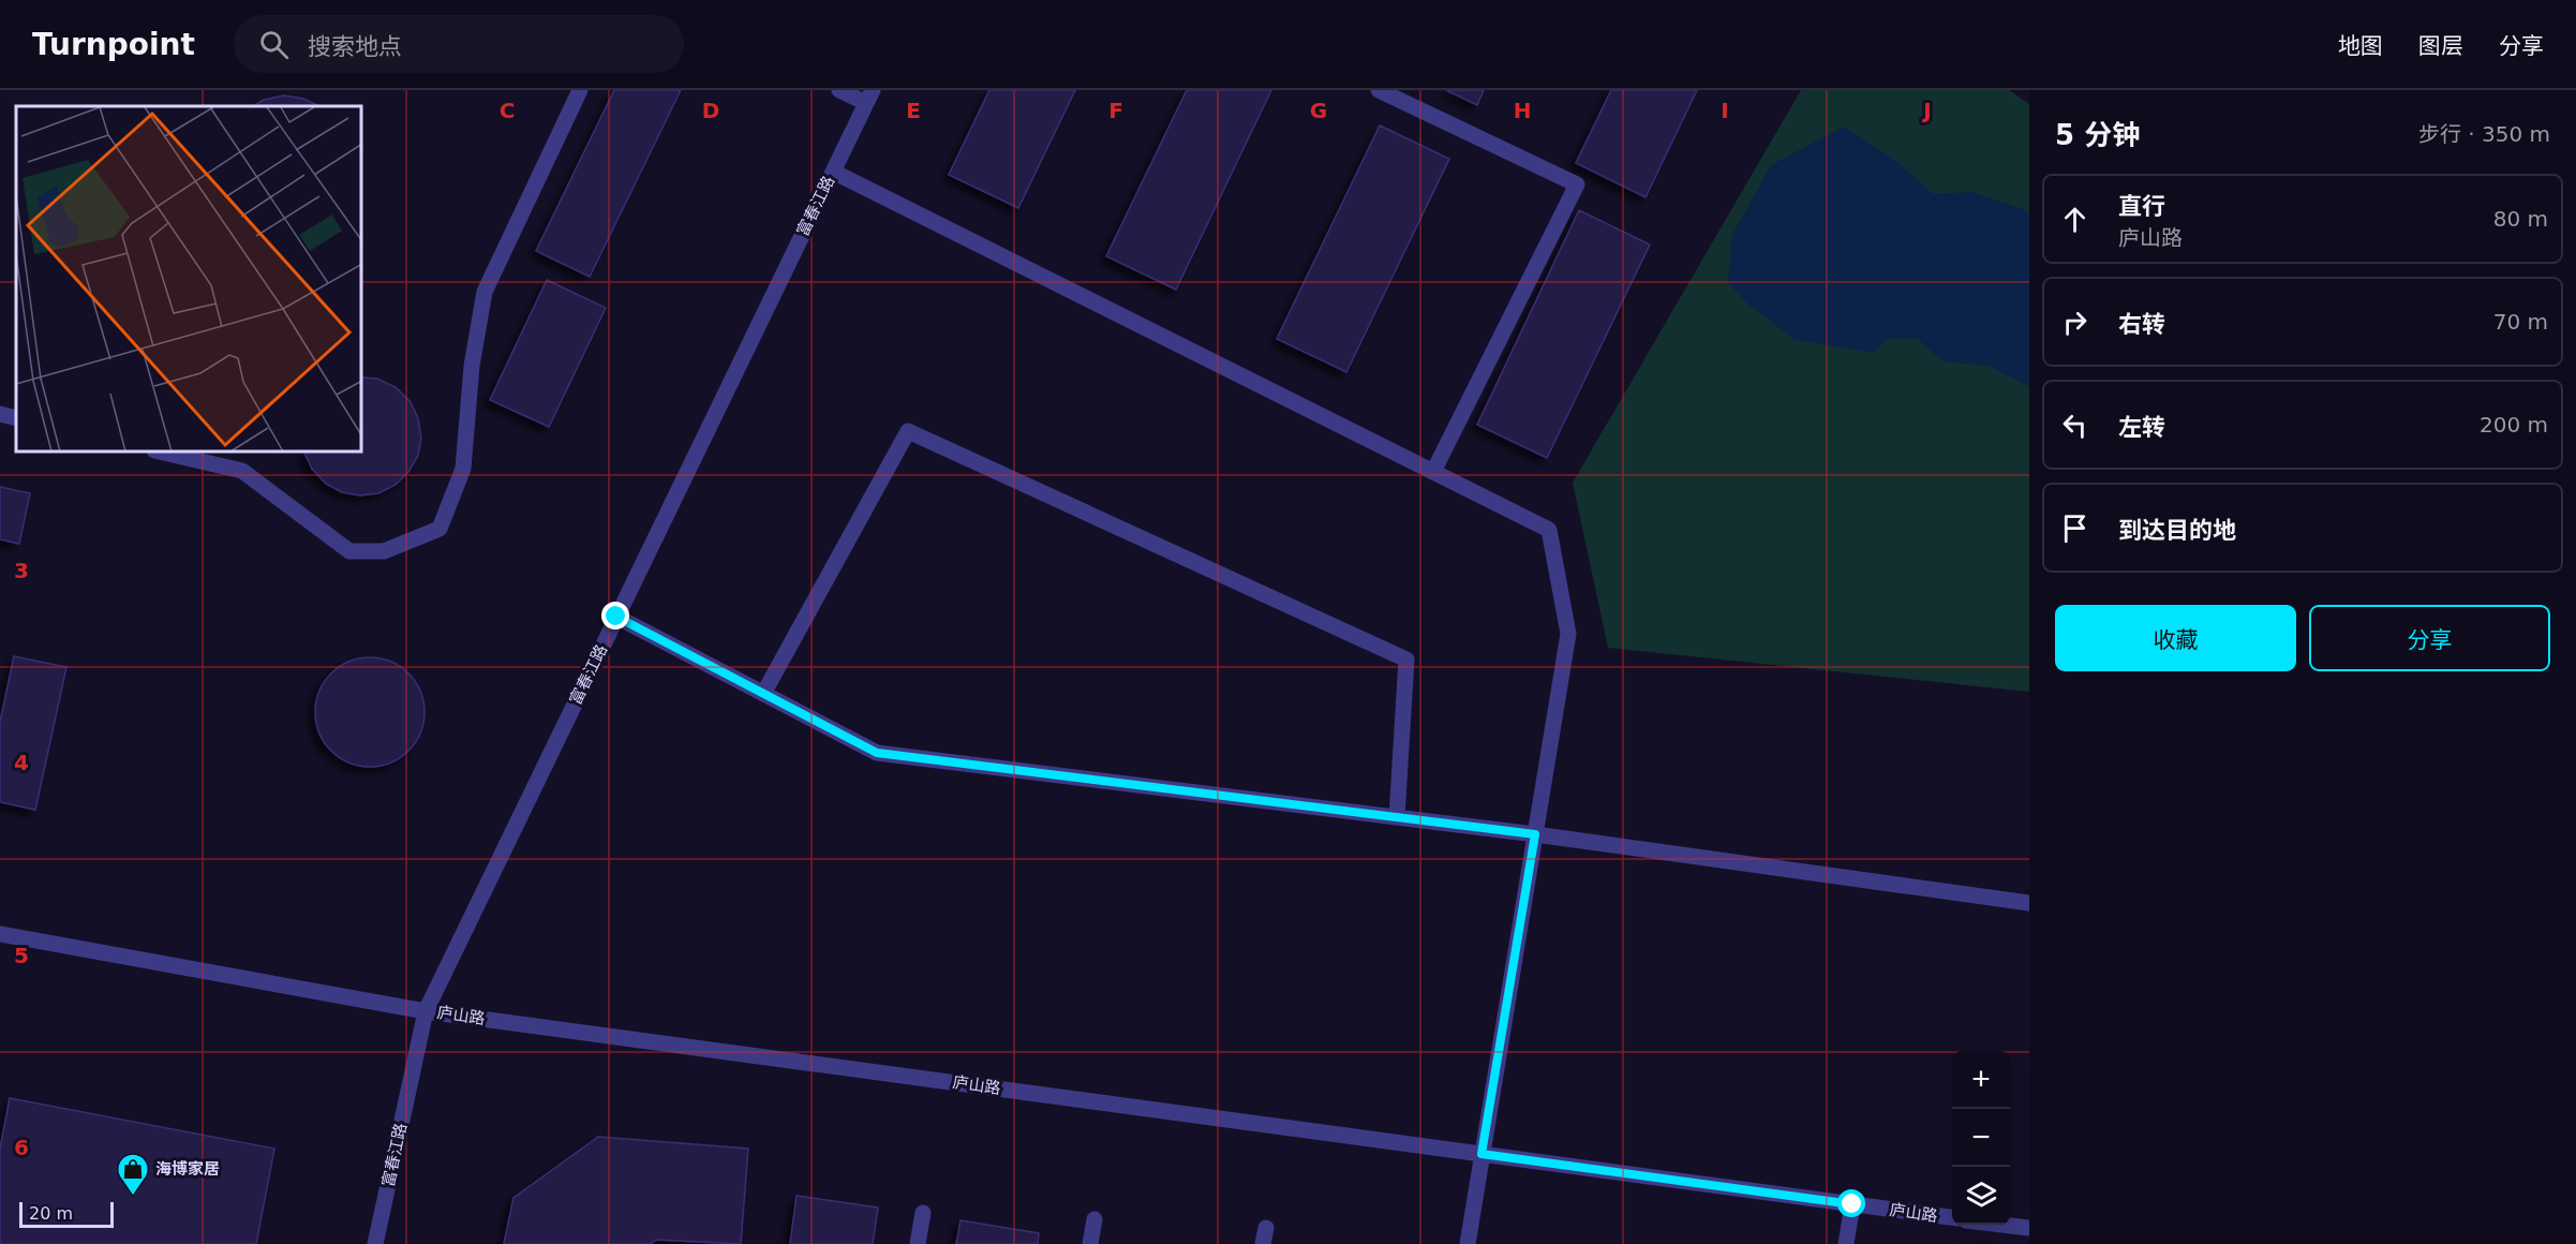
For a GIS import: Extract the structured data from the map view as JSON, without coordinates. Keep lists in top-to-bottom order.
{
  "streets": {
    "street": ["富春江路", "庐山路"]
  },
  "crossings": [
    ["富春江路", "庐山路"]
  ],
  "places": {
    "shop": ["海博家居"]
  },
  "scale_bar": "20 m",
  "page": {
    "header": "Turnpoint",
    "search": "搜索地点",
    "nav": ["地图", "图层", "分享"],
    "heading": ["5 分钟", "步行 · 350 m"],
    "list": [
      ["直行", "庐山路", "80 m"],
      ["右转", "70 m"],
      ["左转", "200 m"],
      "到达目的地"
    ],
    "buttons": ["收藏", "分享"],
    "map_buttons": ["+", "−"],
    "scale": "20 m"
  },
  "grid": {
    "columns": [
      "C",
      "D",
      "E",
      "F",
      "G",
      "H",
      "I",
      "J"
    ],
    "rows": [
      "3",
      "4",
      "5",
      "6"
    ]
  }
}
